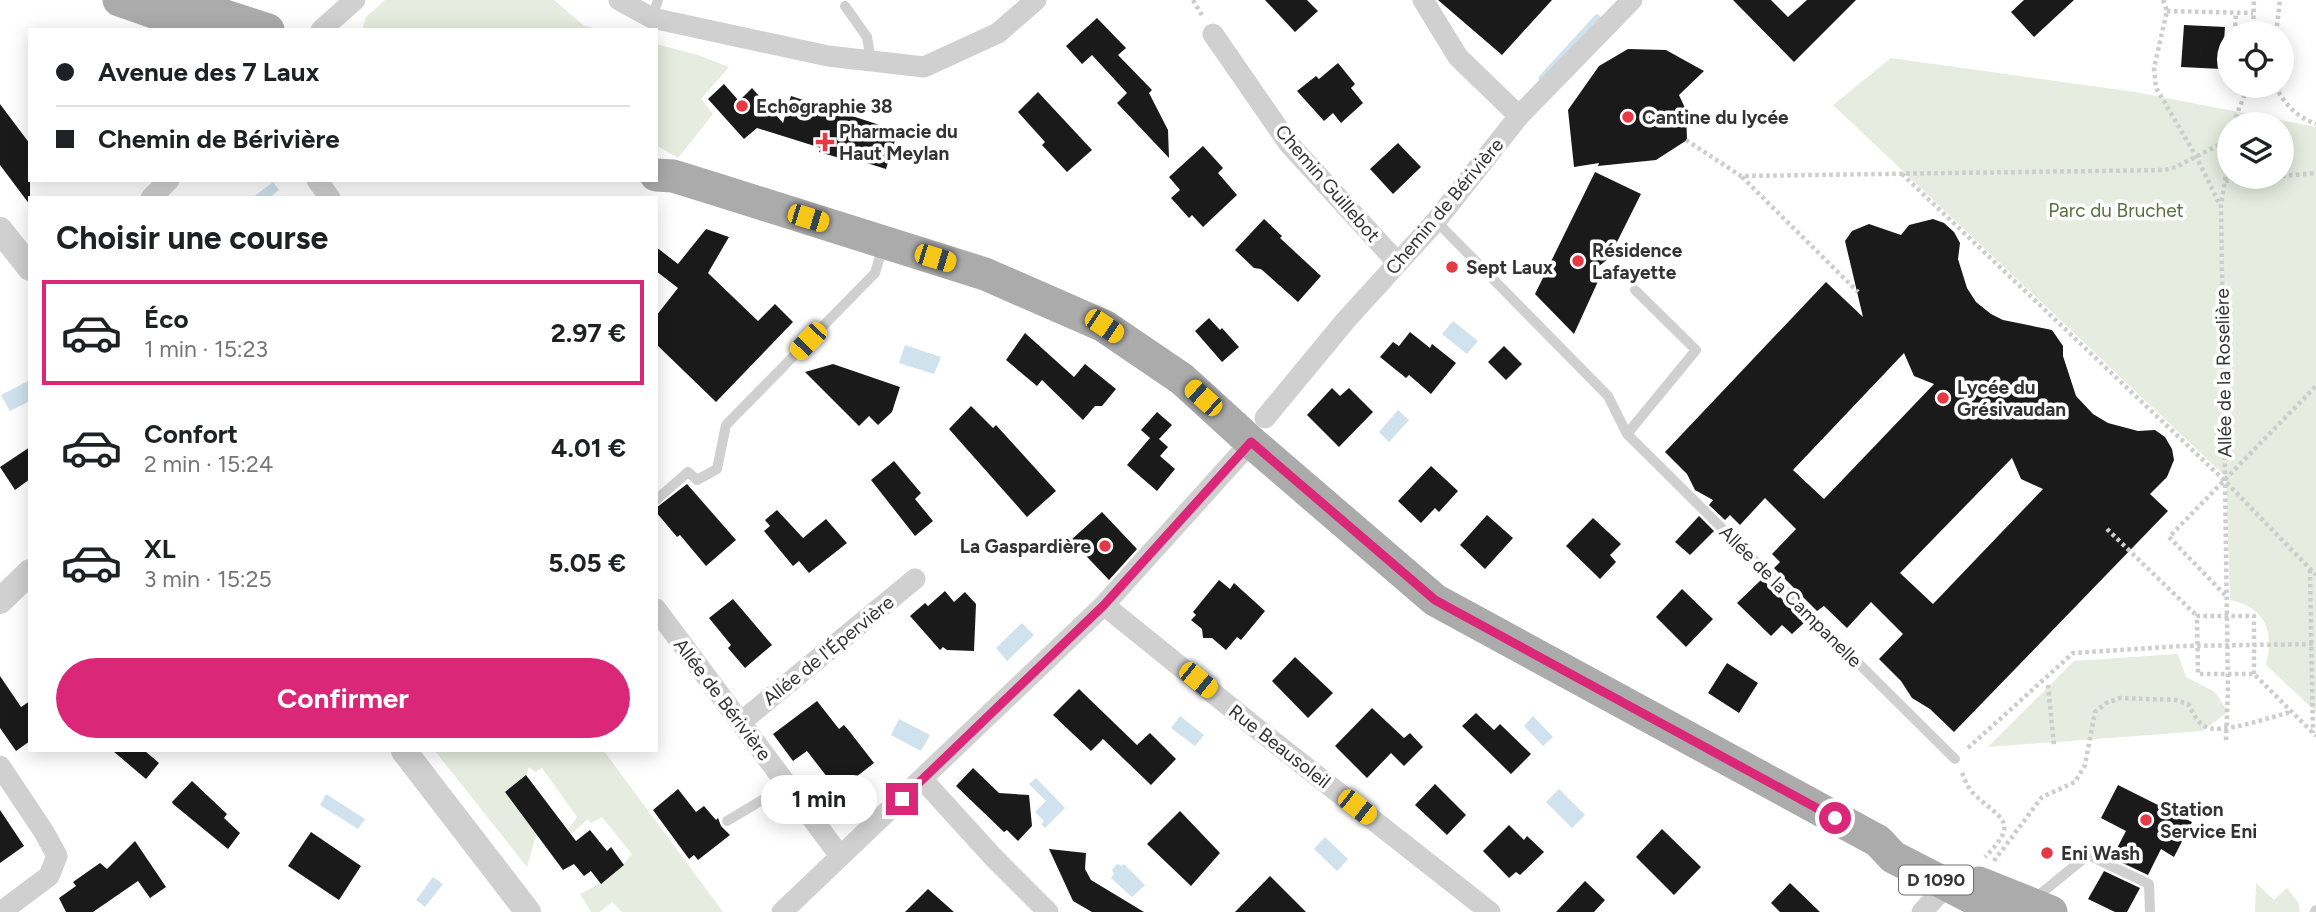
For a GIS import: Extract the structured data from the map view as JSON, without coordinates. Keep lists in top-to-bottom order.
{
  "streets": {
    "main road": ["D 1090"],
    "street": [
      "Chemin Guillebot",
      "Chemin de Bérivière",
      "Allée de l'Épervière",
      "Allée de Bérivière",
      "Rue Beausoleil"
    ],
    "lane": ["Allée de la Campanelle"],
    "path": ["Allée de la Roselière"]
  },
  "crossings": [
    ["Chemin Guillebot", "Chemin de Bérivière"],
    ["Chemin de Bérivière", "Allée de la Campanelle"],
    ["Chemin de Bérivière", "Allée de Bérivière"],
    ["Chemin de Bérivière", "Rue Beausoleil"],
    ["Chemin de Bérivière", "D 1090"],
    ["Allée de l'Épervière", "Allée de Bérivière"]
  ],
  "parks": ["Parc du Bruchet"],
  "places": {
    "other": [
      "Echographie 38",
      "Cantine du lycée",
      "Résidence Lafayette",
      "Sept Laux",
      "Lycée du Grésivaudan",
      "La Gaspardière",
      "Station Service Eni",
      "Eni Wash"
    ],
    "health": ["Pharmacie du Haut Meylan"]
  },
  "page": {
    "banner": ["Avenue des 7 Laux", "Chemin de Bérivière"],
    "heading": "Choisir une course",
    "list": [
      {
        "name": "Éco",
        "note": "1 min · 15:23",
        "value": "2.97 €"
      },
      {
        "name": "Confort",
        "note": "2 min · 15:24",
        "value": "4.01 €"
      },
      {
        "name": "XL",
        "note": "3 min · 15:25",
        "value": "5.05 €"
      }
    ],
    "buttons": "Confirmer",
    "bubble": "1 min"
  }
}
